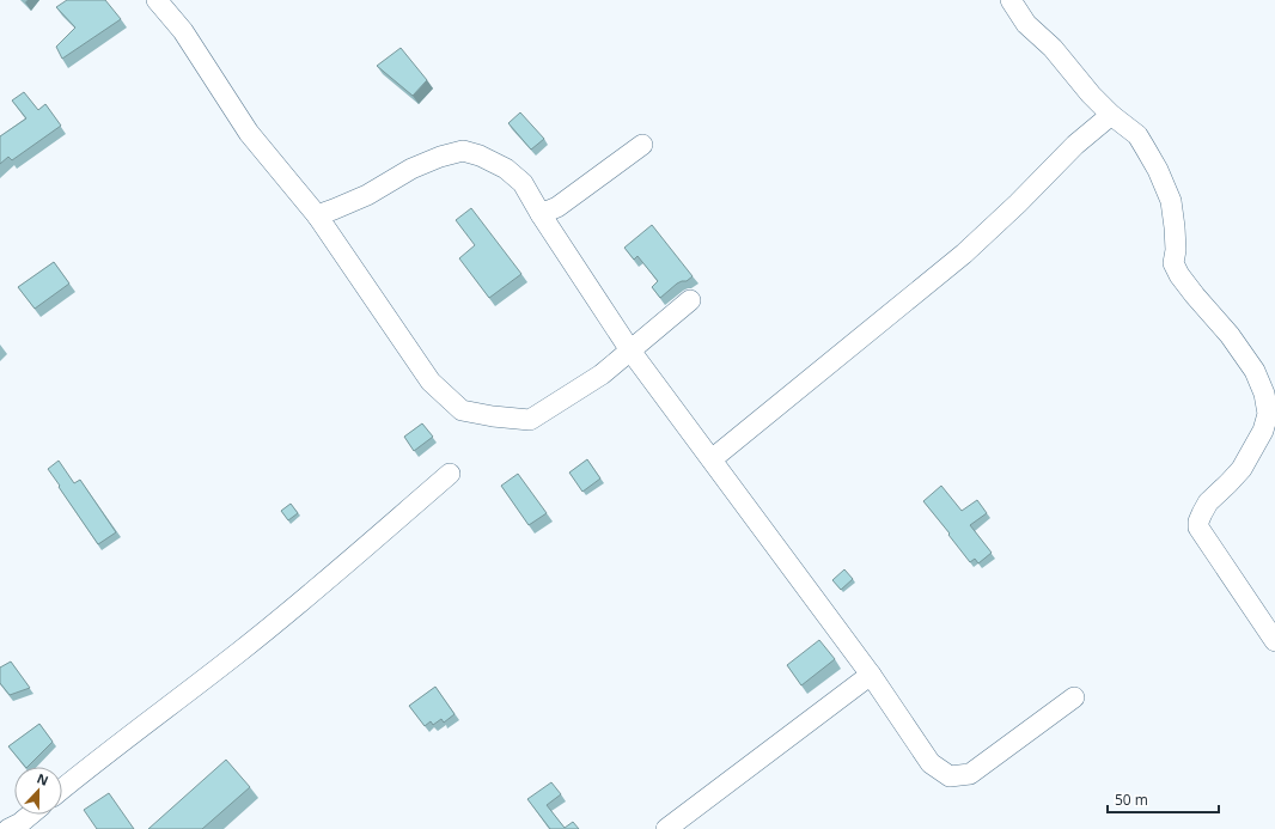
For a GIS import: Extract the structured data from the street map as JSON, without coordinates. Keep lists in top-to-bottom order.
{
  "scale_bar": "50 m",
  "north": "top"
}
